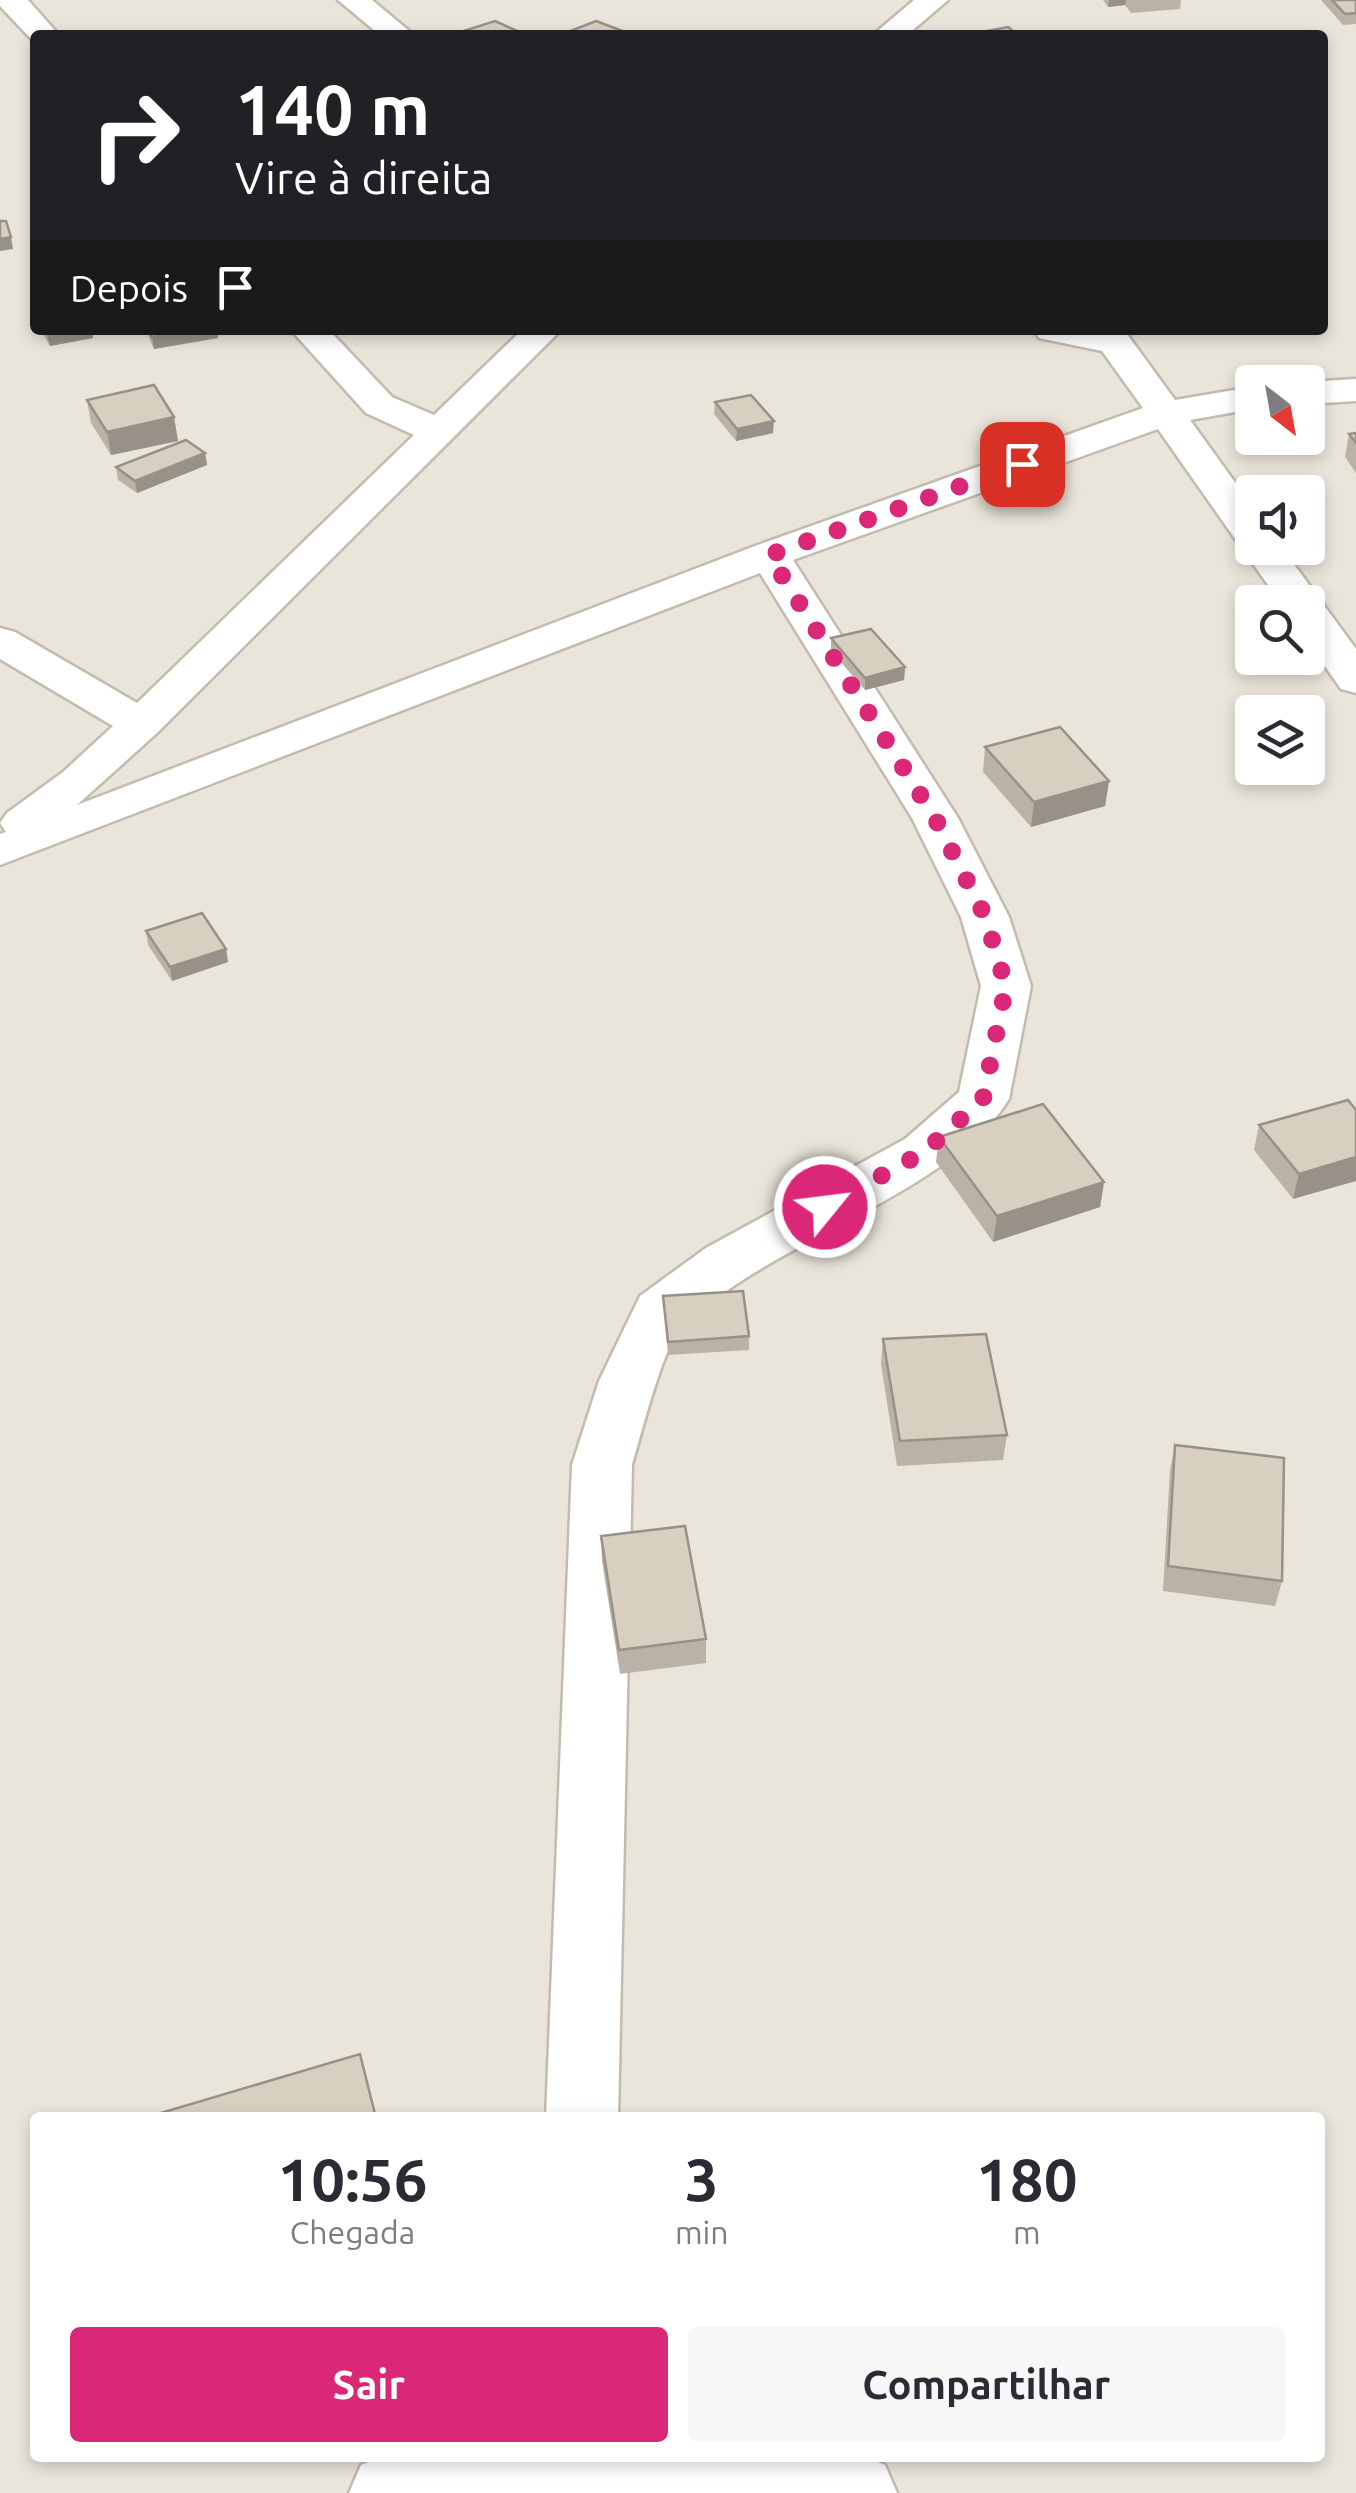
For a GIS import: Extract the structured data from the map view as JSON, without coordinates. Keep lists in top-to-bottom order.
{
  "north": "bottom right",
  "page": {
    "turn": ["140 m", "Vire à direita"],
    "then": "Depois",
    "eta": [
      "10:56",
      "Chegada",
      "3",
      "min",
      "180",
      "m"
    ],
    "buttons": ["Sair", "Compartilhar"]
  }
}
